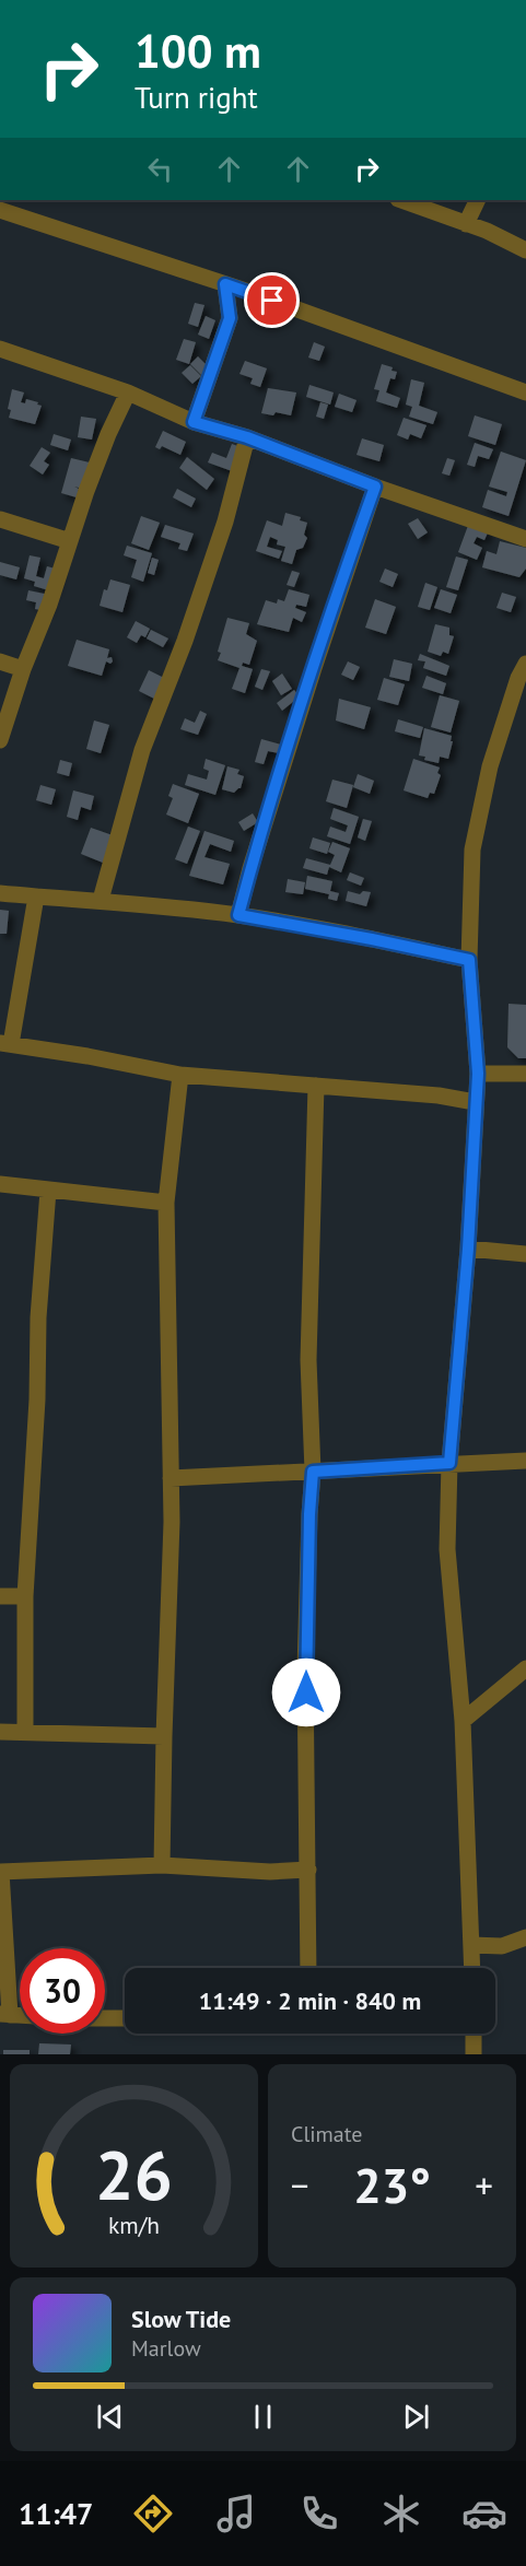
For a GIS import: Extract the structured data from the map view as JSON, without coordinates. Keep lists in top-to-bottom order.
{
  "page": {
    "turn": ["100 m", "Turn right"],
    "limit": "30",
    "trip": "11:49 · 2 min · 840 m",
    "tile": "Climate",
    "heat": ["−", "23°", "+"],
    "song": ["Slow Tide", "Marlow"],
    "tabs": "11:47",
    "gauge": ["26", "km/h"]
  }
}
